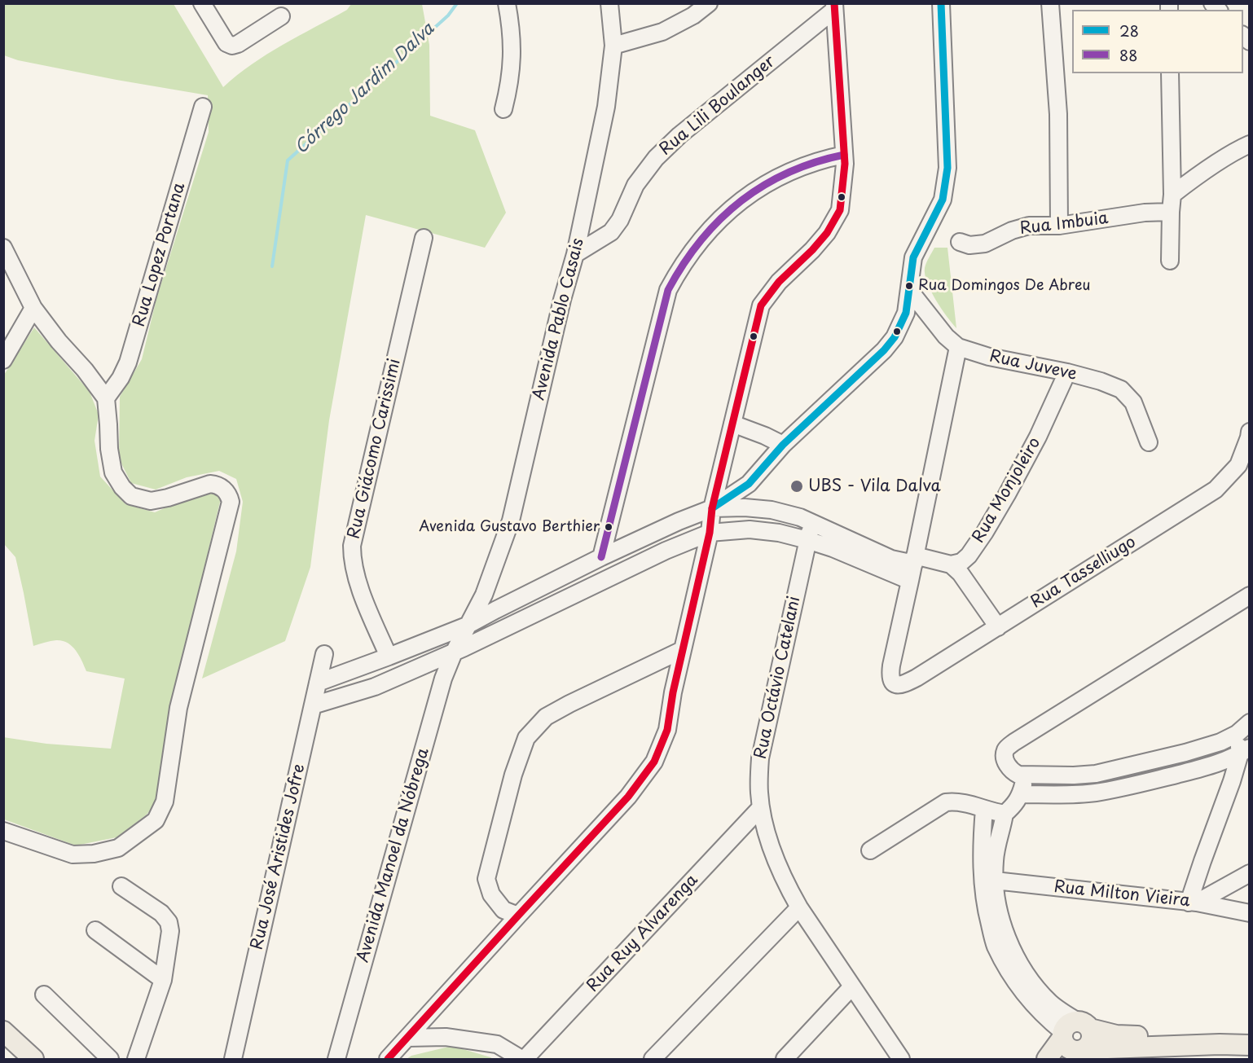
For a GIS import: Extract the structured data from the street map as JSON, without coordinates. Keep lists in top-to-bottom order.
{
  "streets": {
    "street": [
      "Rua Lili Boulanger",
      "Rua Imbuia",
      "Rua Lopez Portana",
      "Avenida Pablo Casais",
      "Rua Juveve",
      "Rua Giácomo Carissimi",
      "Rua Monjoleiro",
      "Rua Tasselliugo",
      "Rua Octávio Catelani",
      "Avenida Manoel da Nóbrega",
      "Rua José Aristides Jofre",
      "Rua Milton Vieira",
      "Rua Ruy Alvarenga"
    ]
  },
  "crossings": [
    ["Rua Lili Boulanger", "Avenida Pablo Casais"],
    ["Avenida Pablo Casais", "Avenida Manoel da Nóbrega"],
    ["Rua Juveve", "Rua Monjoleiro"],
    ["Rua Octávio Catelani", "Rua Ruy Alvarenga"]
  ],
  "water": ["Córrego Jardim Dalva"],
  "places": ["Rua Domingos De Abreu", "UBS - Vila Dalva", "Avenida Gustavo Berthier"],
  "lines": ["transit line 28", "transit line 88"],
  "legend": ["28", "88"]
}
